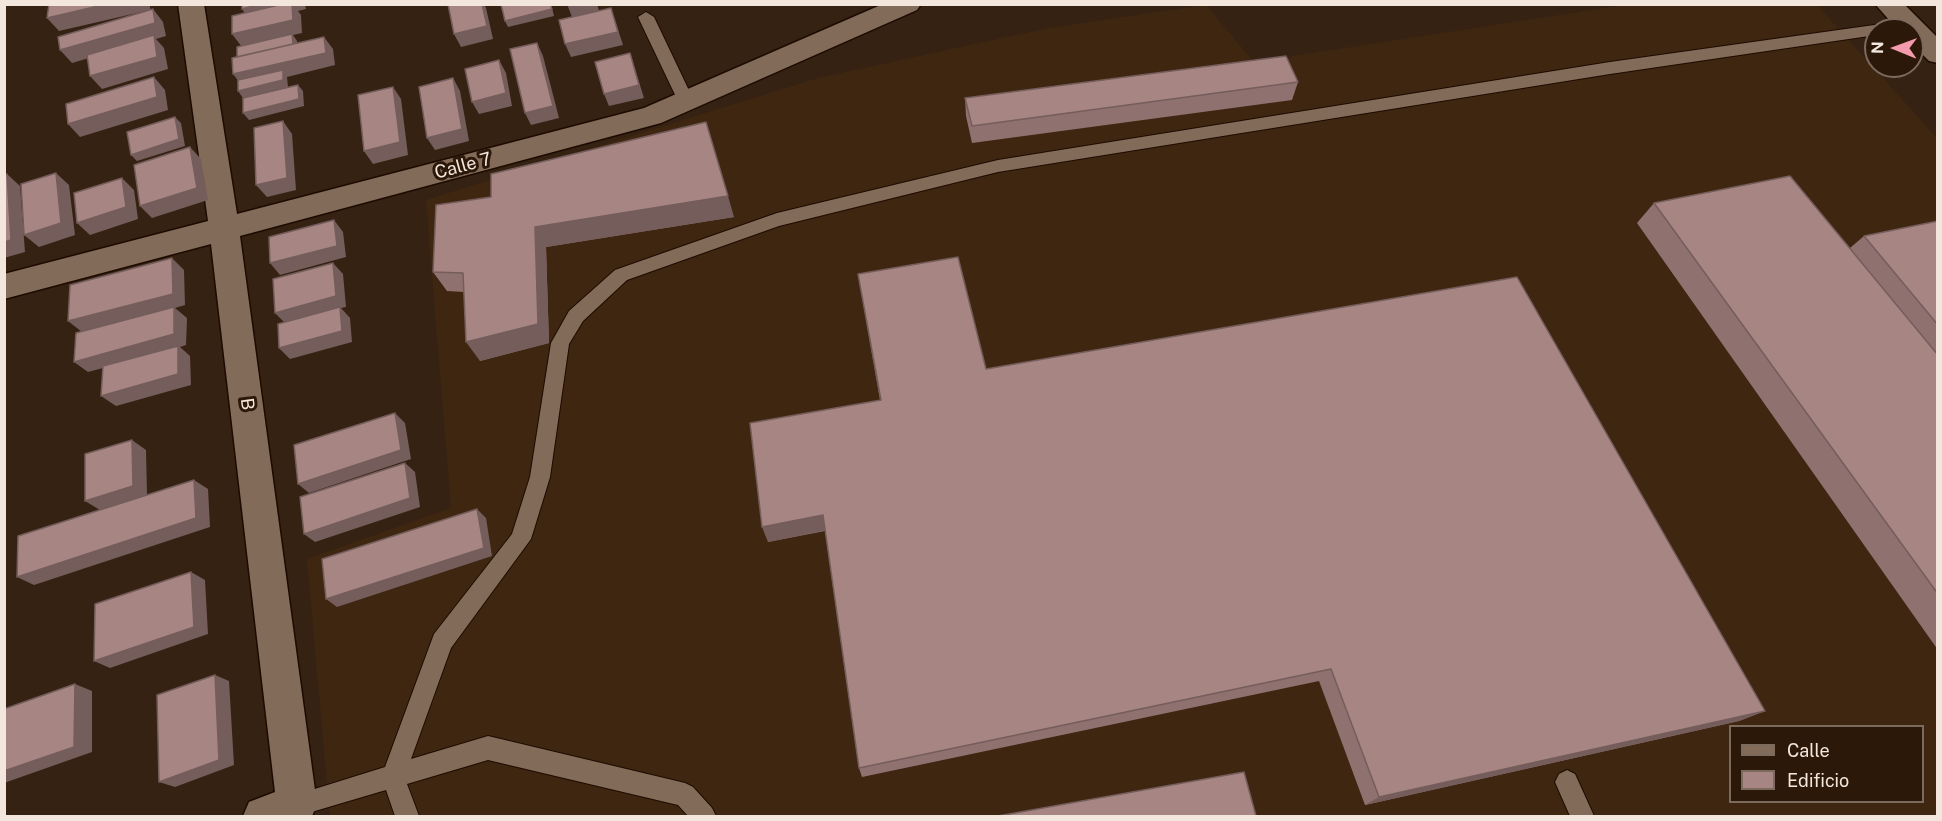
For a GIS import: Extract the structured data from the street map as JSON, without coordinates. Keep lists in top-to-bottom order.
{
  "streets": {
    "street": ["Calle 7", "B"]
  },
  "crossings": [
    ["Calle 7", "B"]
  ],
  "legend": ["Calle", "Edificio"],
  "north": "left"
}
